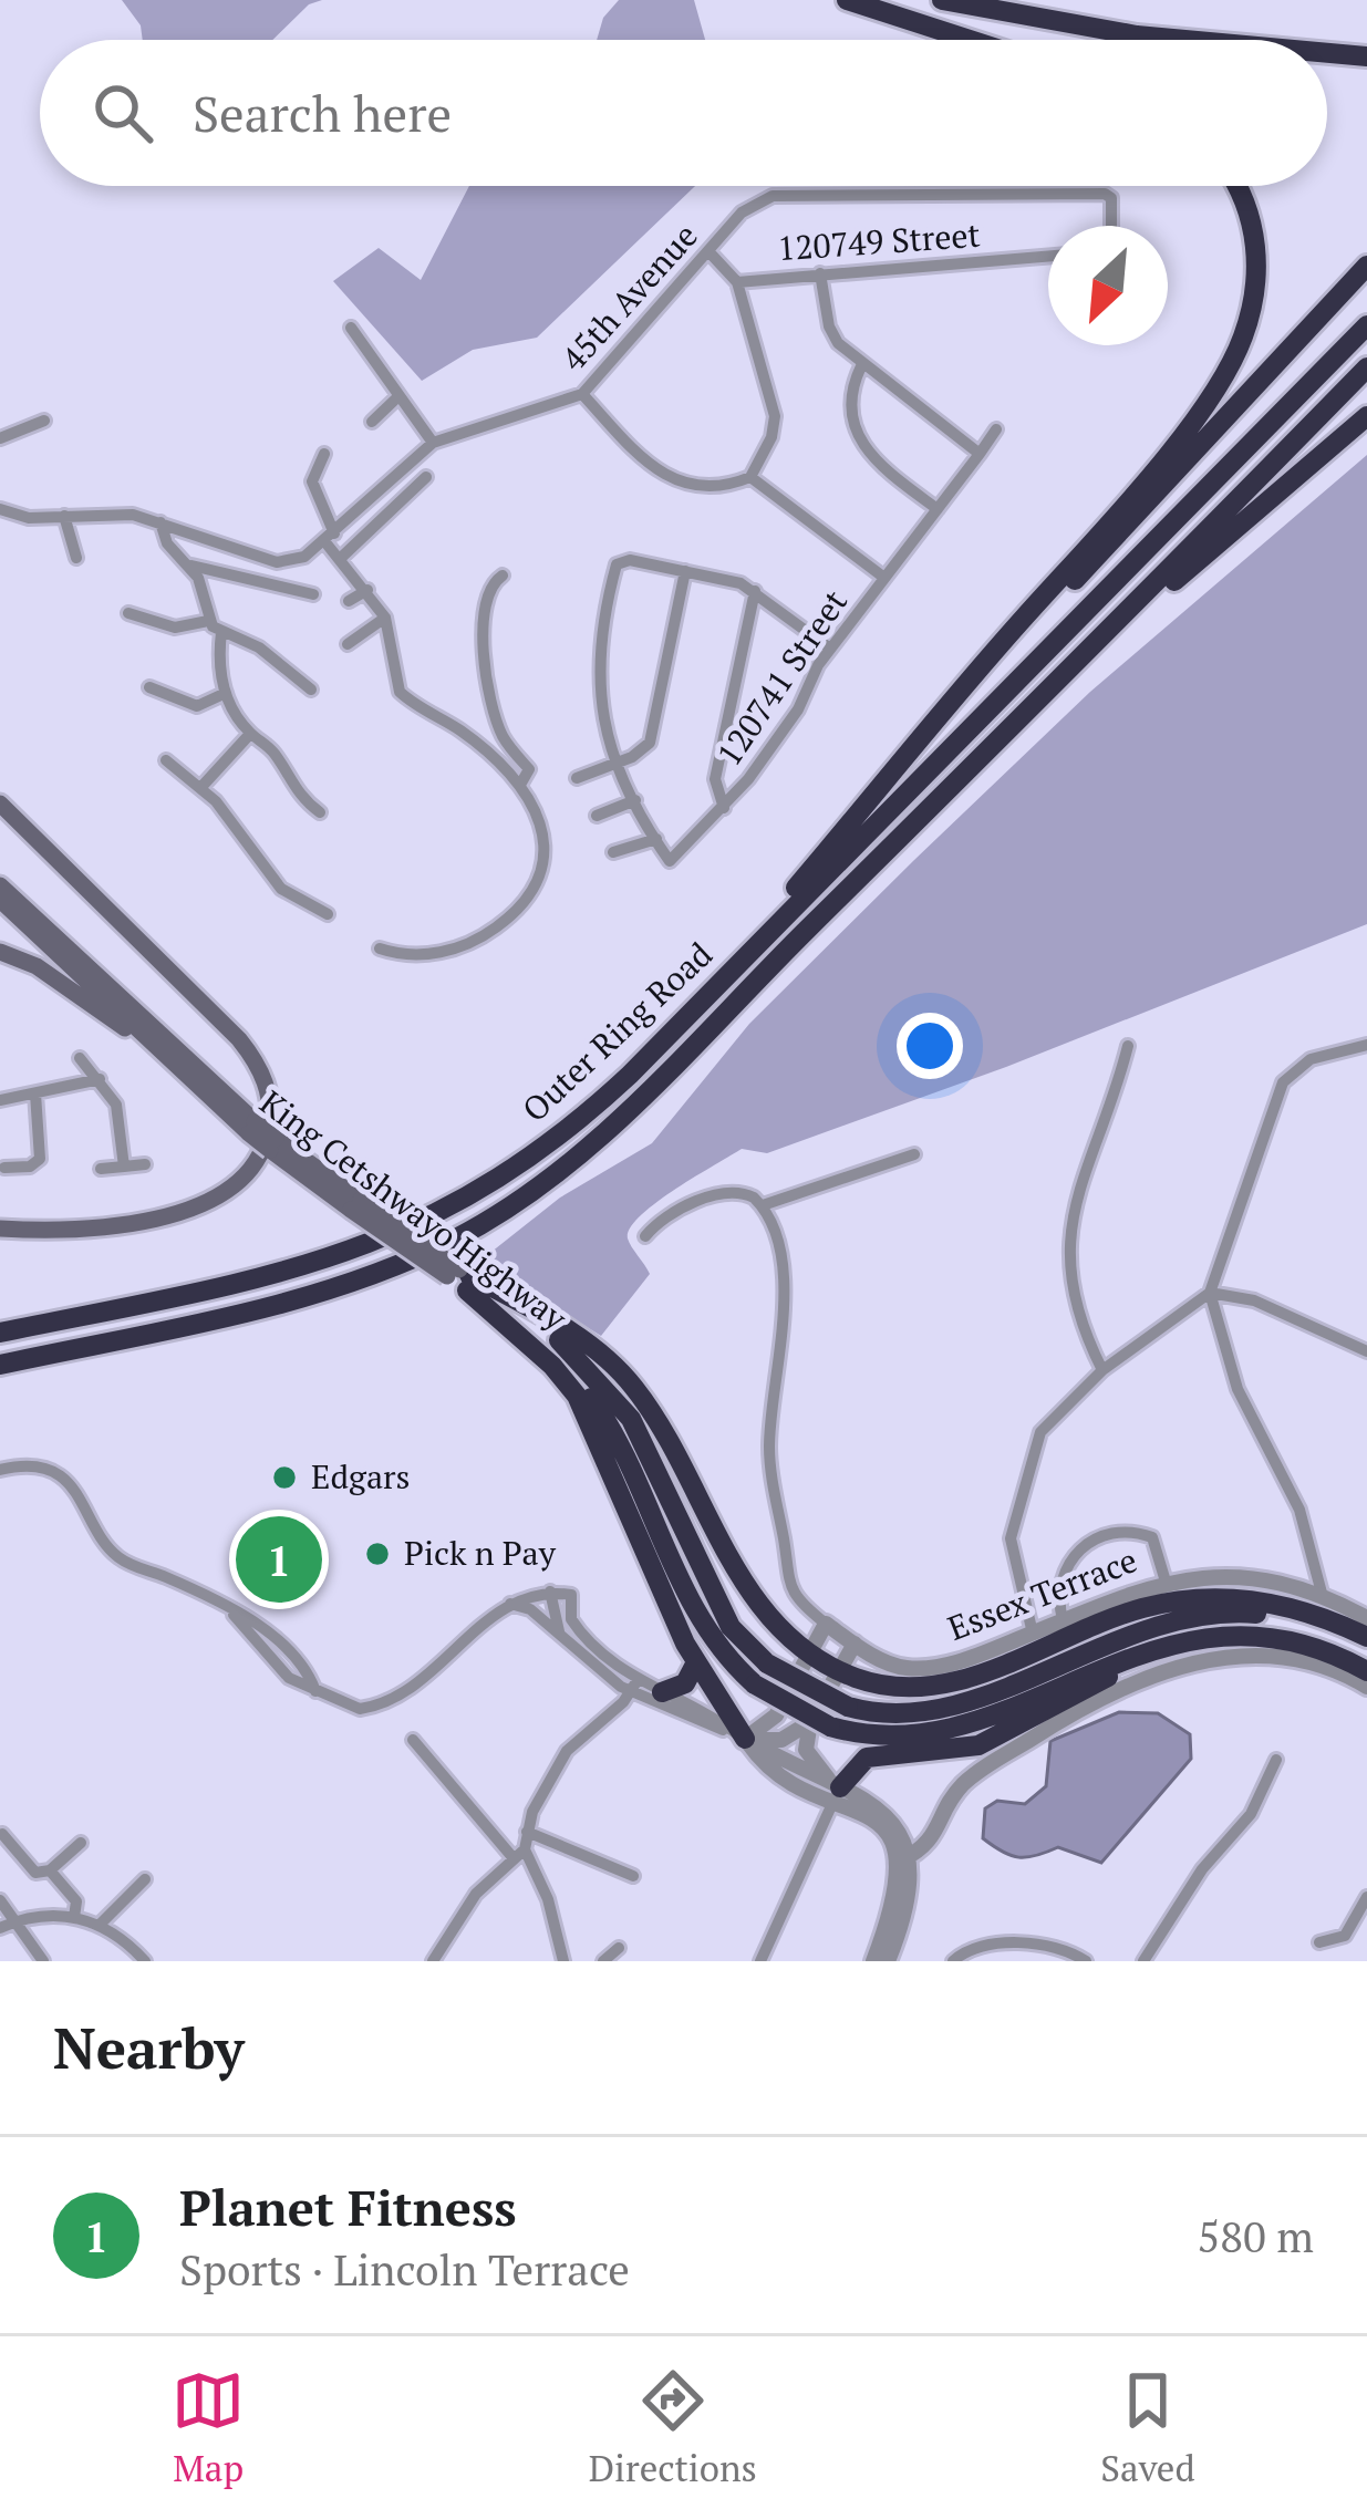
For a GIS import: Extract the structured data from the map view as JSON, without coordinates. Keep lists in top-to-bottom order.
{
  "streets": {
    "highway": ["Outer Ring Road", "King Cetshwayo Highway"],
    "street": [
      "120749 Street",
      "45th Avenue",
      "120741 Street",
      "Essex Terrace"
    ]
  },
  "crossings": [
    ["120749 Street", "45th Avenue"]
  ],
  "places": ["Edgars", "Pick n Pay"],
  "north": "bottom left",
  "page": {
    "search": "Search here",
    "pins": "1",
    "heading": "Nearby",
    "list": [
      {
        "mark": "1",
        "name": "Planet Fitness",
        "note": "Sports · Lincoln Terrace",
        "value": "580 m"
      }
    ],
    "nav": ["Map", "Directions", "Saved"]
  }
}
